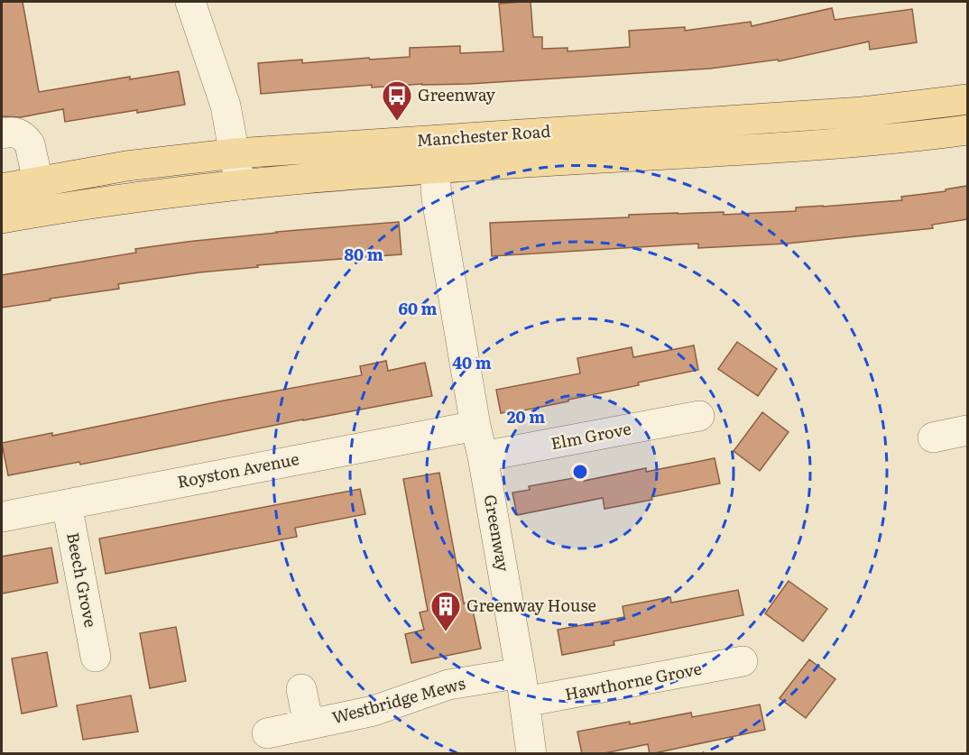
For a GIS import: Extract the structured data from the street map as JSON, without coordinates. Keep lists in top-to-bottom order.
{
  "streets": {
    "main road": ["Manchester Road"],
    "street": [
      "Elm Grove",
      "Royston Avenue",
      "Greenway",
      "Beech Grove",
      "Hawthorne Grove",
      "Westbridge Mews"
    ]
  },
  "crossings": [
    ["Manchester Road", "Greenway"],
    ["Elm Grove", "Greenway"],
    ["Royston Avenue", "Greenway"],
    ["Royston Avenue", "Beech Grove"],
    ["Greenway", "Hawthorne Grove"],
    ["Greenway", "Westbridge Mews"]
  ],
  "places": {
    "bus stop": ["Greenway"],
    "building": ["Greenway House"]
  },
  "rings": [
    "80 m",
    "60 m",
    "40 m",
    "20 m"
  ]
}
